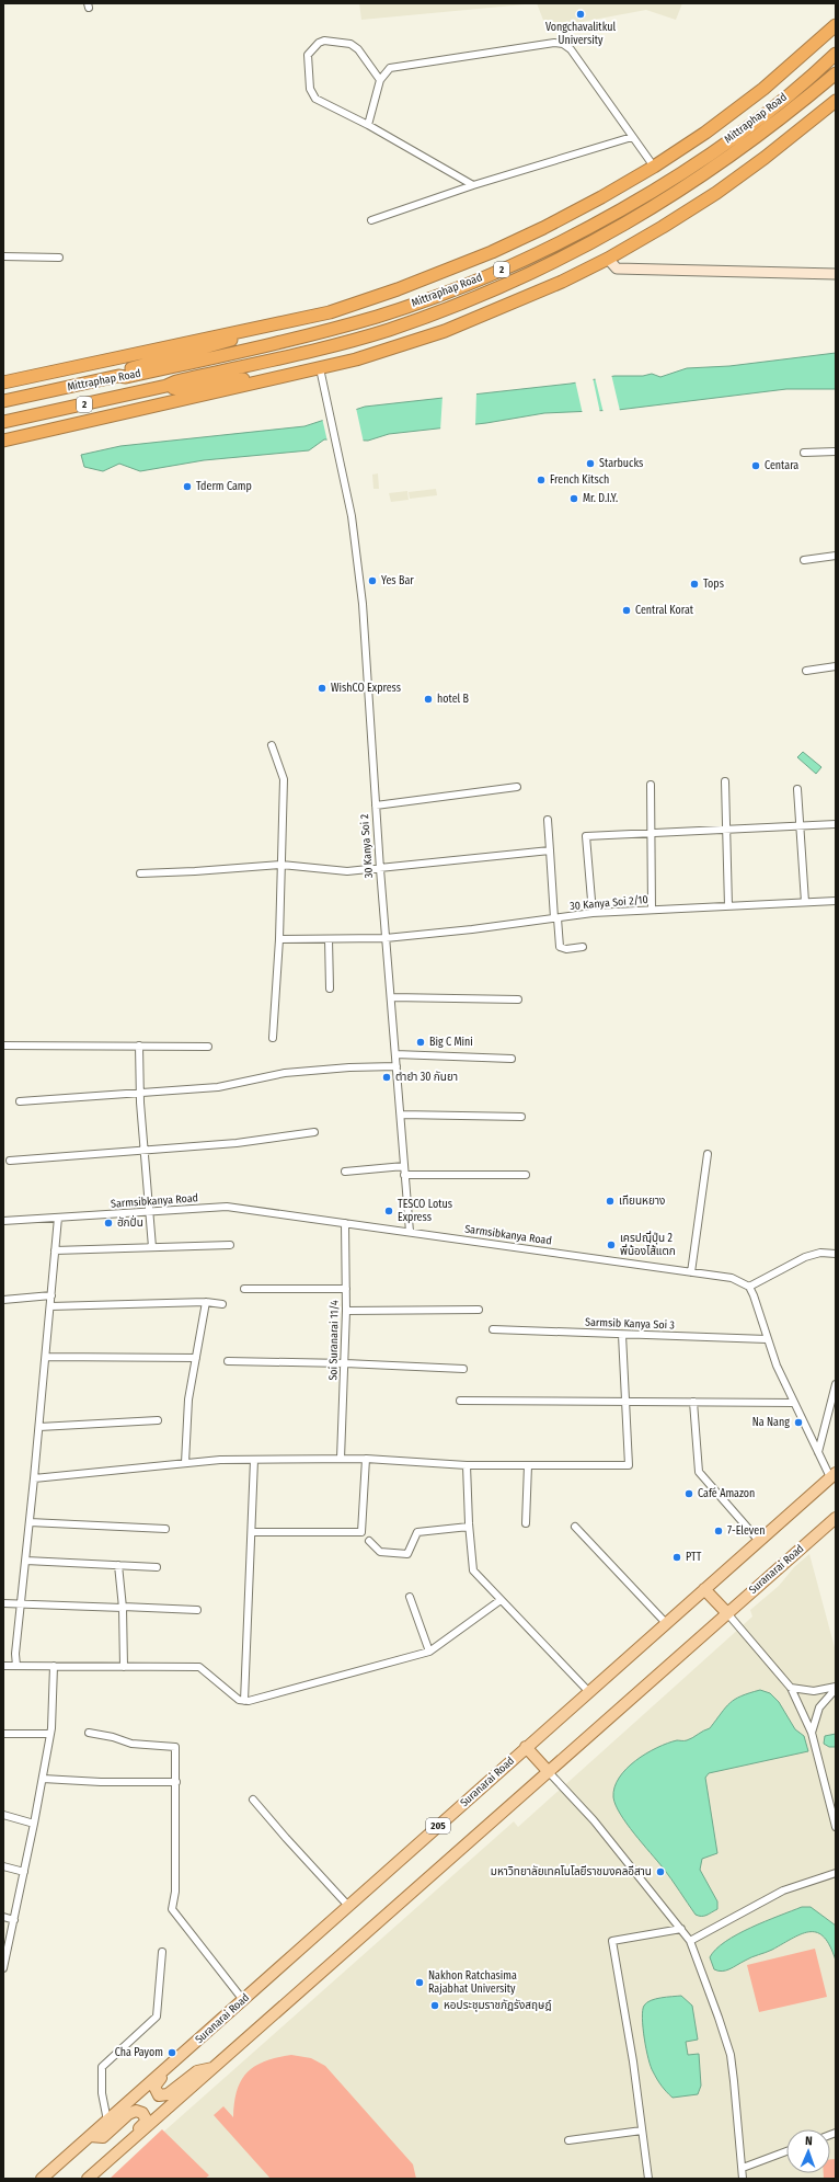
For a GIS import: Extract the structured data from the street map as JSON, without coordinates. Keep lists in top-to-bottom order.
{
  "streets": {
    "highway": ["Mittraphap Road", "2"],
    "main road": ["Suranarai Road", "205"],
    "street": [
      "30 Kanya Soi 2",
      "30 Kanya Soi 2/10",
      "Sarmsibkanya Road",
      "Sarmsib Kanya Soi 3",
      "Soi Suranarai 11/4"
    ]
  },
  "crossings": [
    ["30 Kanya Soi 2", "30 Kanya Soi 2/10"],
    ["30 Kanya Soi 2", "Sarmsibkanya Road"],
    ["Sarmsibkanya Road", "Soi Suranarai 11/4"]
  ],
  "places": [
    "Vongchavalitkul University",
    "Starbucks",
    "Centara",
    "French Kitsch",
    "Tderm Camp",
    "Mr. D.I.Y.",
    "Yes Bar",
    "Tops",
    "Central Korat",
    "WishCO Express",
    "hotel B",
    "Big C Mini",
    "ตำยำ 30 กันยา",
    "เทียนหยาง",
    "TESCO Lotus Express",
    "ฮักปั่น",
    "เครปญี่ปุ่น 2 พี่น้องไส้แตก",
    "Na Nang",
    "Café Amazon",
    "7-Eleven",
    "PTT",
    "มหาวิทยาลัยเทคโนโลยีราชมงคลอีสาน",
    "Nakhon Ratchasima Rajabhat University",
    "หอประชุมราชภัฏรังสฤษฎ์",
    "Cha Payom"
  ],
  "north": "top"
}
